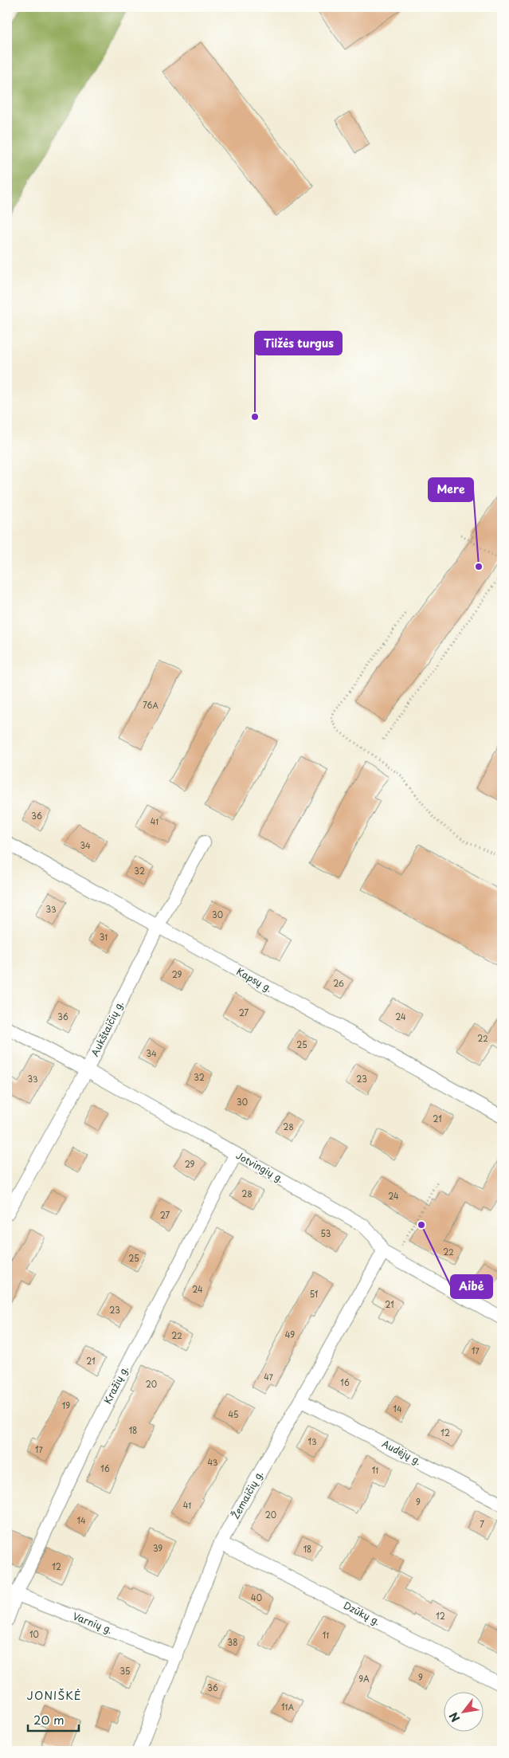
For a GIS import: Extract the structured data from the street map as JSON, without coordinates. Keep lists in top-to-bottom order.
{
  "streets": {
    "street": [
      "Kapsų g.",
      "Aukštaičių g.",
      "Jotvingių g.",
      "Kražių g.",
      "Audėjų g.",
      "Žemaičių g.",
      "Dzūkų g.",
      "Varnių g."
    ]
  },
  "crossings": [
    ["Kapsų g.", "Aukštaičių g."],
    ["Aukštaičių g.", "Jotvingių g."],
    ["Jotvingių g.", "Kražių g."],
    ["Jotvingių g.", "Žemaičių g."],
    ["Kražių g.", "Varnių g."],
    ["Audėjų g.", "Žemaičių g."],
    ["Žemaičių g.", "Dzūkų g."],
    ["Žemaičių g.", "Varnių g."]
  ],
  "districts": ["JONIŠKĖ"],
  "places": ["Tilžės turgus", "Mere", "Aibė"],
  "house_numbers": [
    "76A",
    "36",
    "41",
    "34",
    "32",
    "33",
    "30",
    "31",
    "29",
    "26",
    "27",
    "36",
    "24",
    "22",
    "25",
    "34",
    "32",
    "33",
    "23",
    "30",
    "21",
    "28",
    "29",
    "28",
    "24",
    "27",
    "53",
    "22",
    "25",
    "24",
    "51",
    "21",
    "23",
    "49",
    "22",
    "17",
    "21",
    "47",
    "16",
    "20",
    "19",
    "14",
    "45",
    "18",
    "12",
    "13",
    "17",
    "43",
    "16",
    "11",
    "9",
    "41",
    "20",
    "14",
    "7",
    "39",
    "18",
    "12",
    "40",
    "12",
    "10",
    "11",
    "38",
    "35",
    "9",
    "9A",
    "36",
    "11A"
  ],
  "scale_bar": "20 m",
  "north": "bottom left"
}
